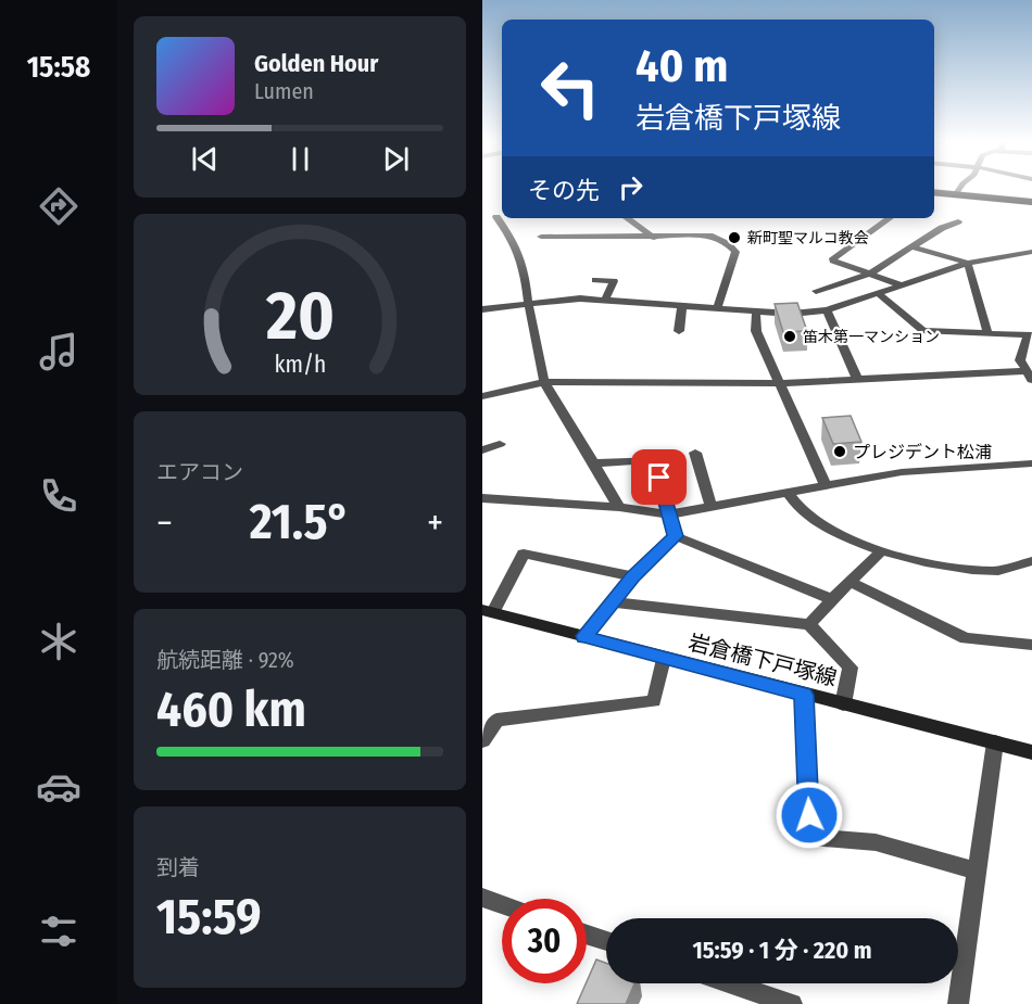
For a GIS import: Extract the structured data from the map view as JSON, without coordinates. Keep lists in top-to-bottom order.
{
  "streets": {
    "street": ["岩倉橋下戸塚線"]
  },
  "places": ["新町聖マルコ教会", "笛木第一マンション", "プレジデント松浦"],
  "page": {
    "tabs": "15:58",
    "turn": ["40 m", "岩倉橋下戸塚線"],
    "song": ["Golden Hour", "Lumen"],
    "then": "その先",
    "tile": [
      "エアコン",
      ["航続距離 · 92%", "460 km"],
      ["到着", "15:59"]
    ],
    "heat": ["−", "21.5°", "+"],
    "limit": "30",
    "trip": "15:59 · 1 分 · 220 m",
    "gauge": ["20", "km/h"]
  }
}
